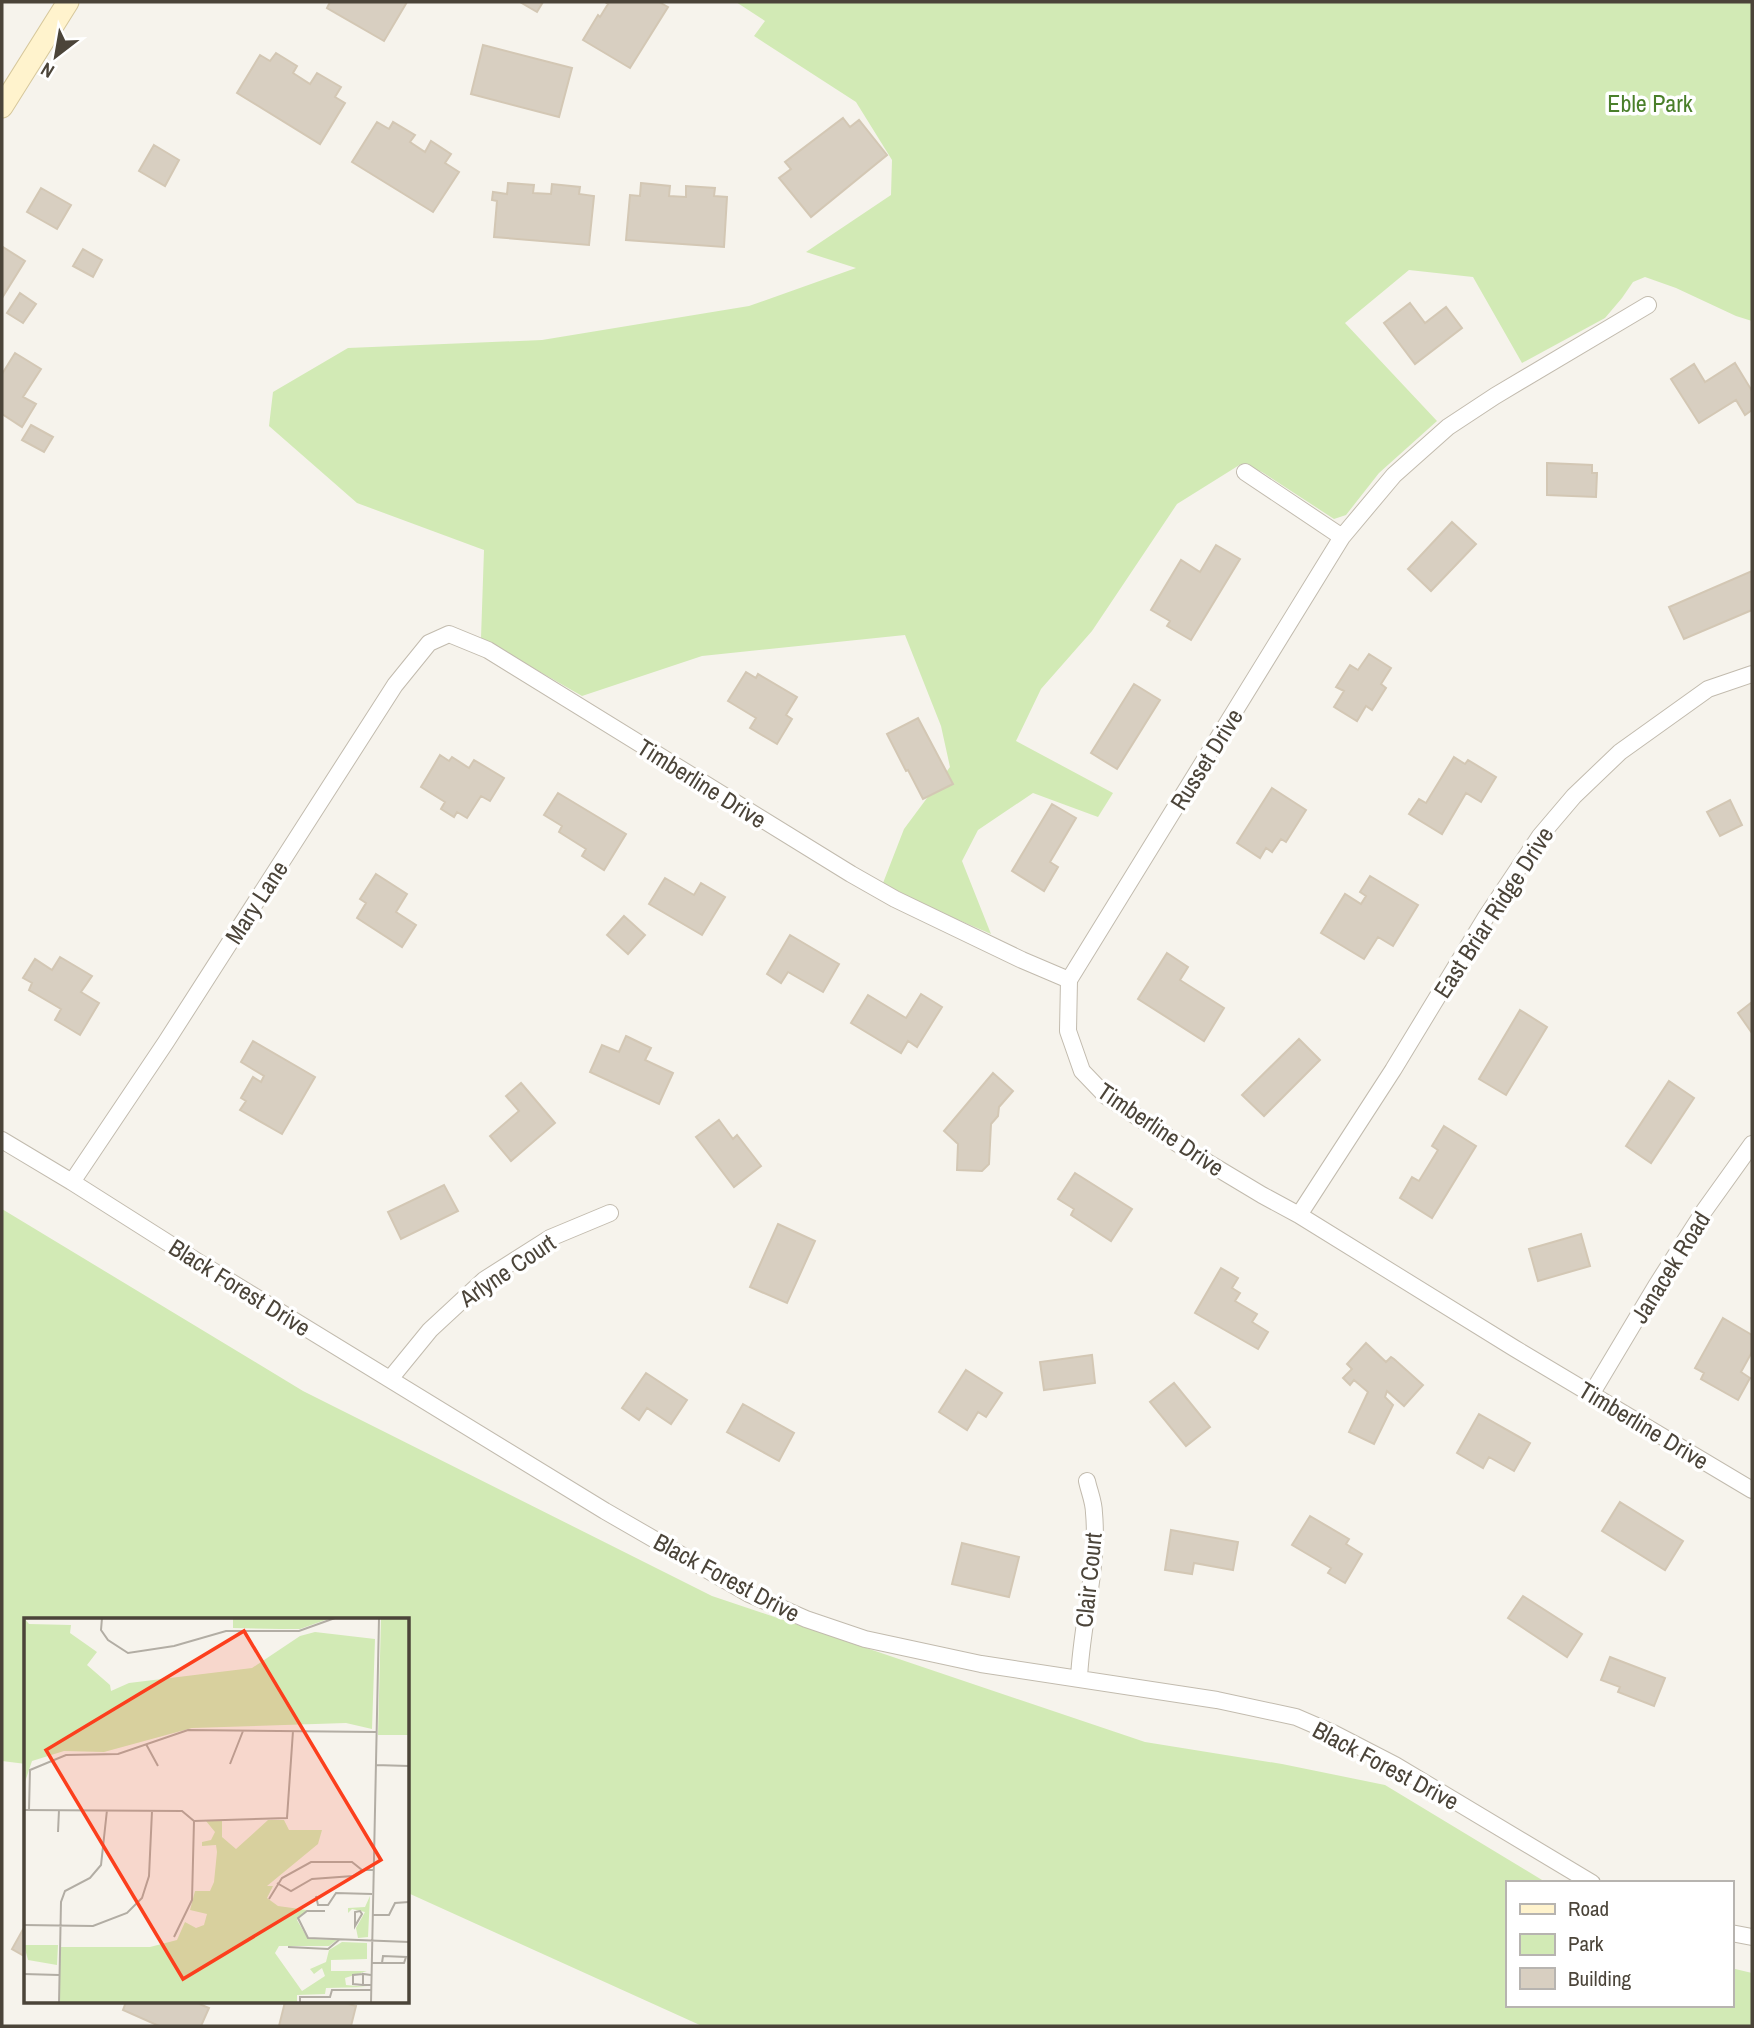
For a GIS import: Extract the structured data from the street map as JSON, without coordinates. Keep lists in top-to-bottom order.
{
  "streets": {
    "street": [
      "Russet Drive",
      "Timberline Drive",
      "Mary Lane",
      "East Briar Ridge Drive",
      "Janacek Road",
      "Arlyne Court",
      "Black Forest Drive",
      "Clair Court"
    ]
  },
  "crossings": [
    ["Russet Drive", "Timberline Drive"],
    ["Timberline Drive", "Mary Lane"],
    ["Timberline Drive", "East Briar Ridge Drive"],
    ["Timberline Drive", "Janacek Road"],
    ["Mary Lane", "Black Forest Drive"],
    ["Arlyne Court", "Black Forest Drive"],
    ["Black Forest Drive", "Clair Court"]
  ],
  "parks": ["Eble Park"],
  "legend": ["Road", "Park", "Building"],
  "north": "bottom left"
}
